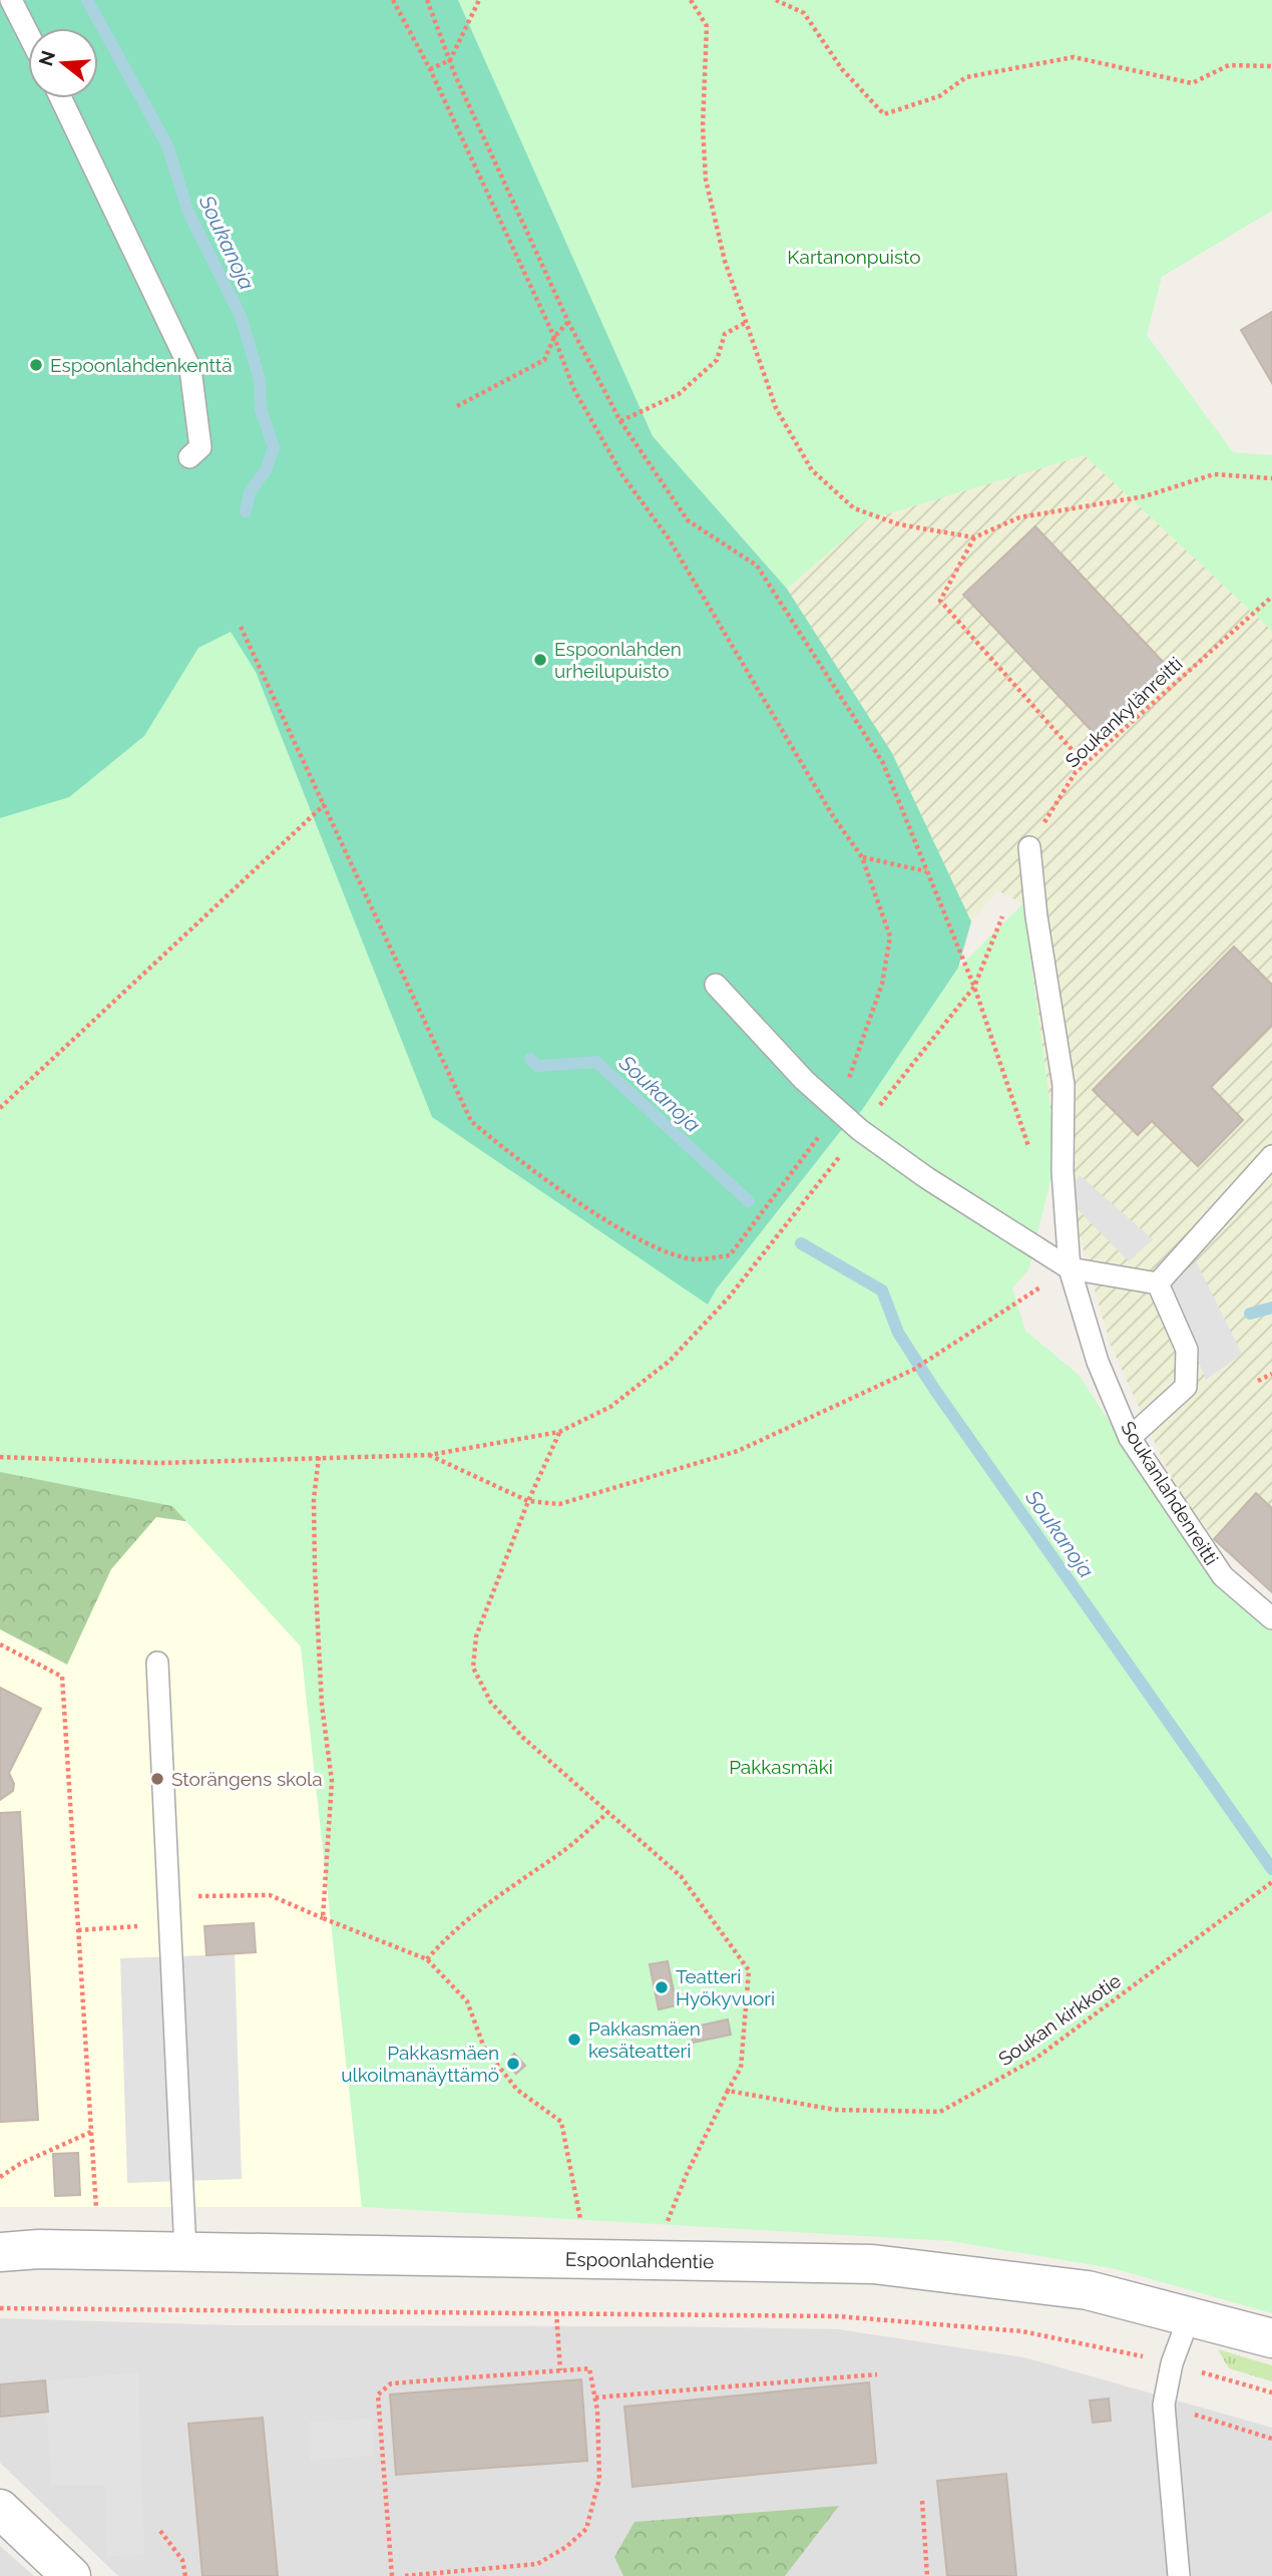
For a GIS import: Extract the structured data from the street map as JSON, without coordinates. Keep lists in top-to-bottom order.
{
  "streets": {
    "street": ["Espoonlahdentie"],
    "lane": ["Soukanlahdenreitti"],
    "path": ["Soukankylänreitti", "Soukan kirkkotie"]
  },
  "crossings": [
    ["Soukankylänreitti", "Soukanlahdenreitti"]
  ],
  "water": ["Soukanoja"],
  "parks": ["Kartanonpuisto", "Pakkasmäki"],
  "places": [
    "Espoonlahdenkenttä",
    "Espoonlahden urheilupuisto",
    "Storängens skola",
    "Teatteri Hyökyvuori",
    "Pakkasmäen kesäteatteri",
    "Pakkasmäen ulkoilmanäyttämö"
  ],
  "north": "left"
}
